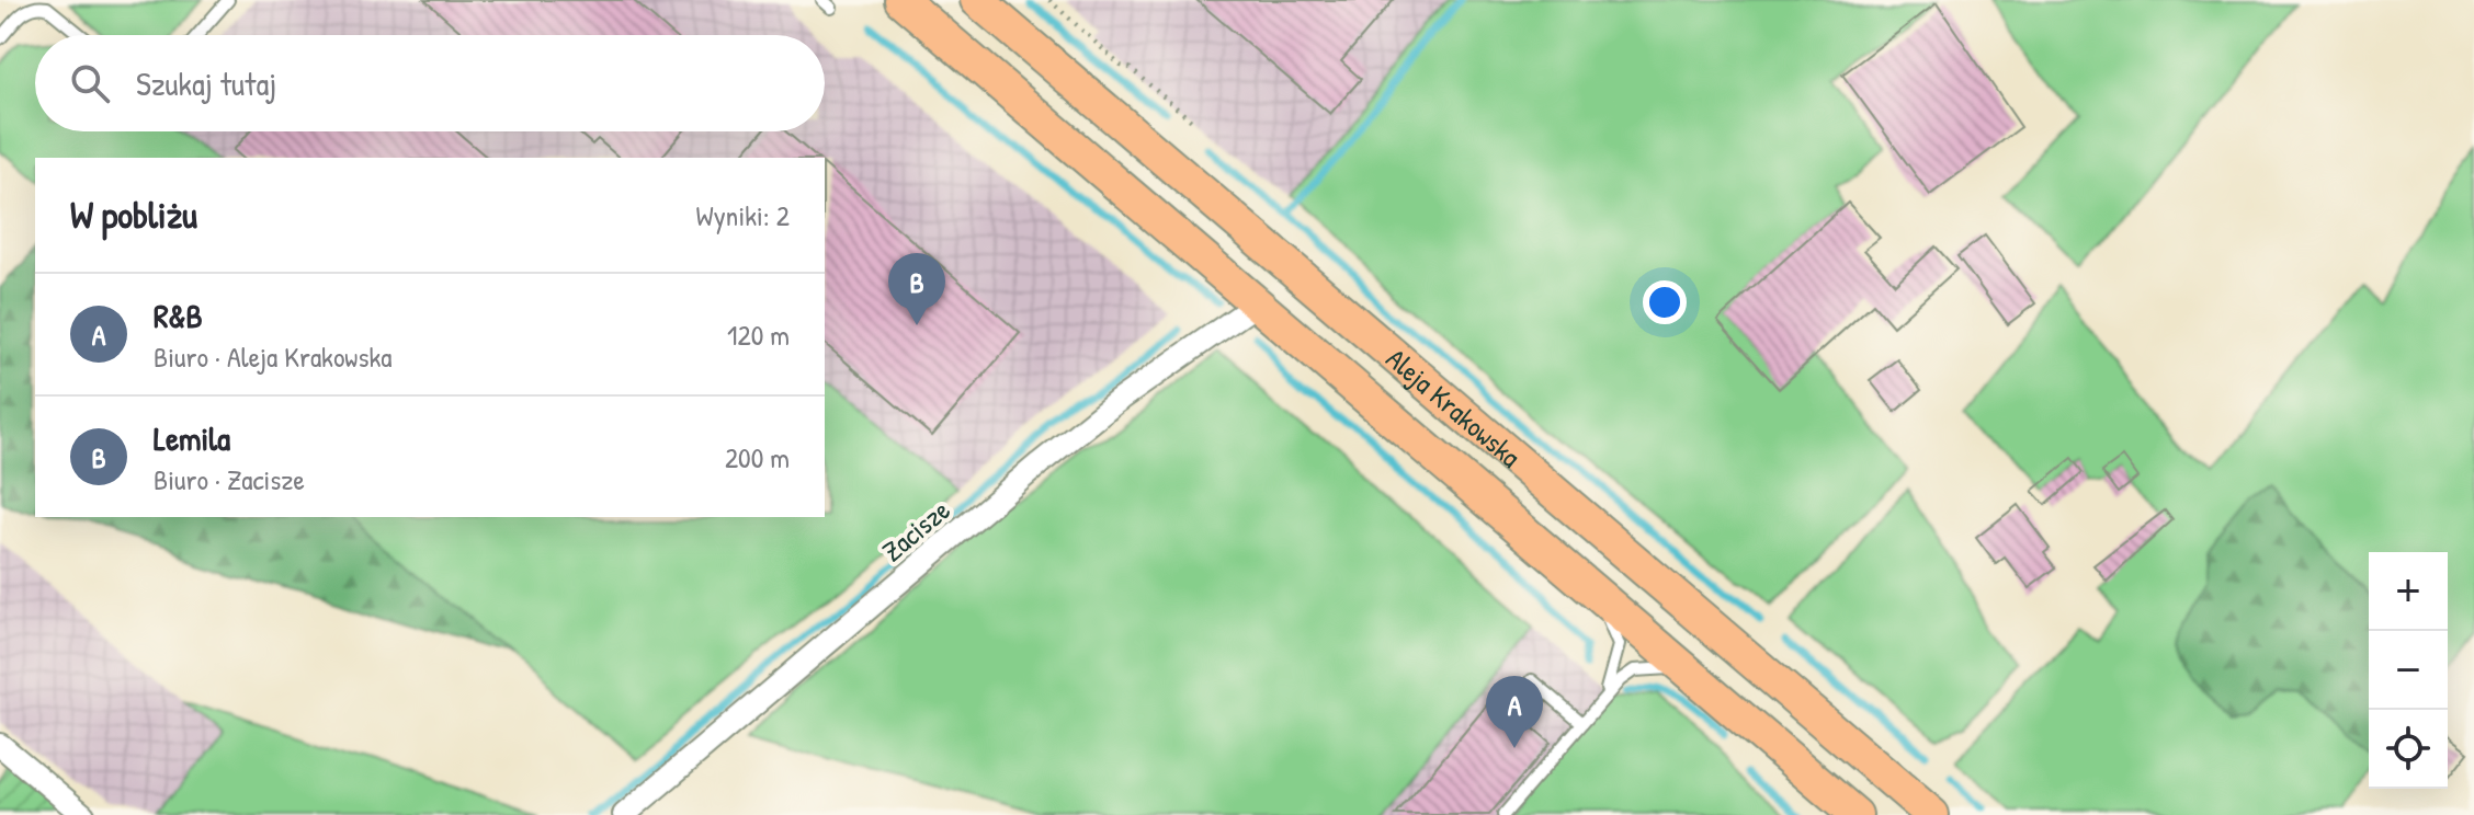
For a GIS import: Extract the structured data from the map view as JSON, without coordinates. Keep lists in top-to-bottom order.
{
  "streets": {
    "main road": ["Aleja Krakowska"],
    "street": ["Zacisze"]
  },
  "crossings": [
    ["Aleja Krakowska", "Zacisze"]
  ],
  "page": {
    "search": "Szukaj tutaj",
    "heading": ["W pobliżu", "Wyniki: 2"],
    "pins": ["B", "A"],
    "list": [
      {
        "mark": "A",
        "name": "R&B",
        "note": "Biuro · Aleja Krakowska",
        "value": "120 m"
      },
      {
        "mark": "B",
        "name": "Lemila",
        "note": "Biuro · Zacisze",
        "value": "200 m"
      }
    ],
    "map_buttons": ["+", "−"]
  }
}
